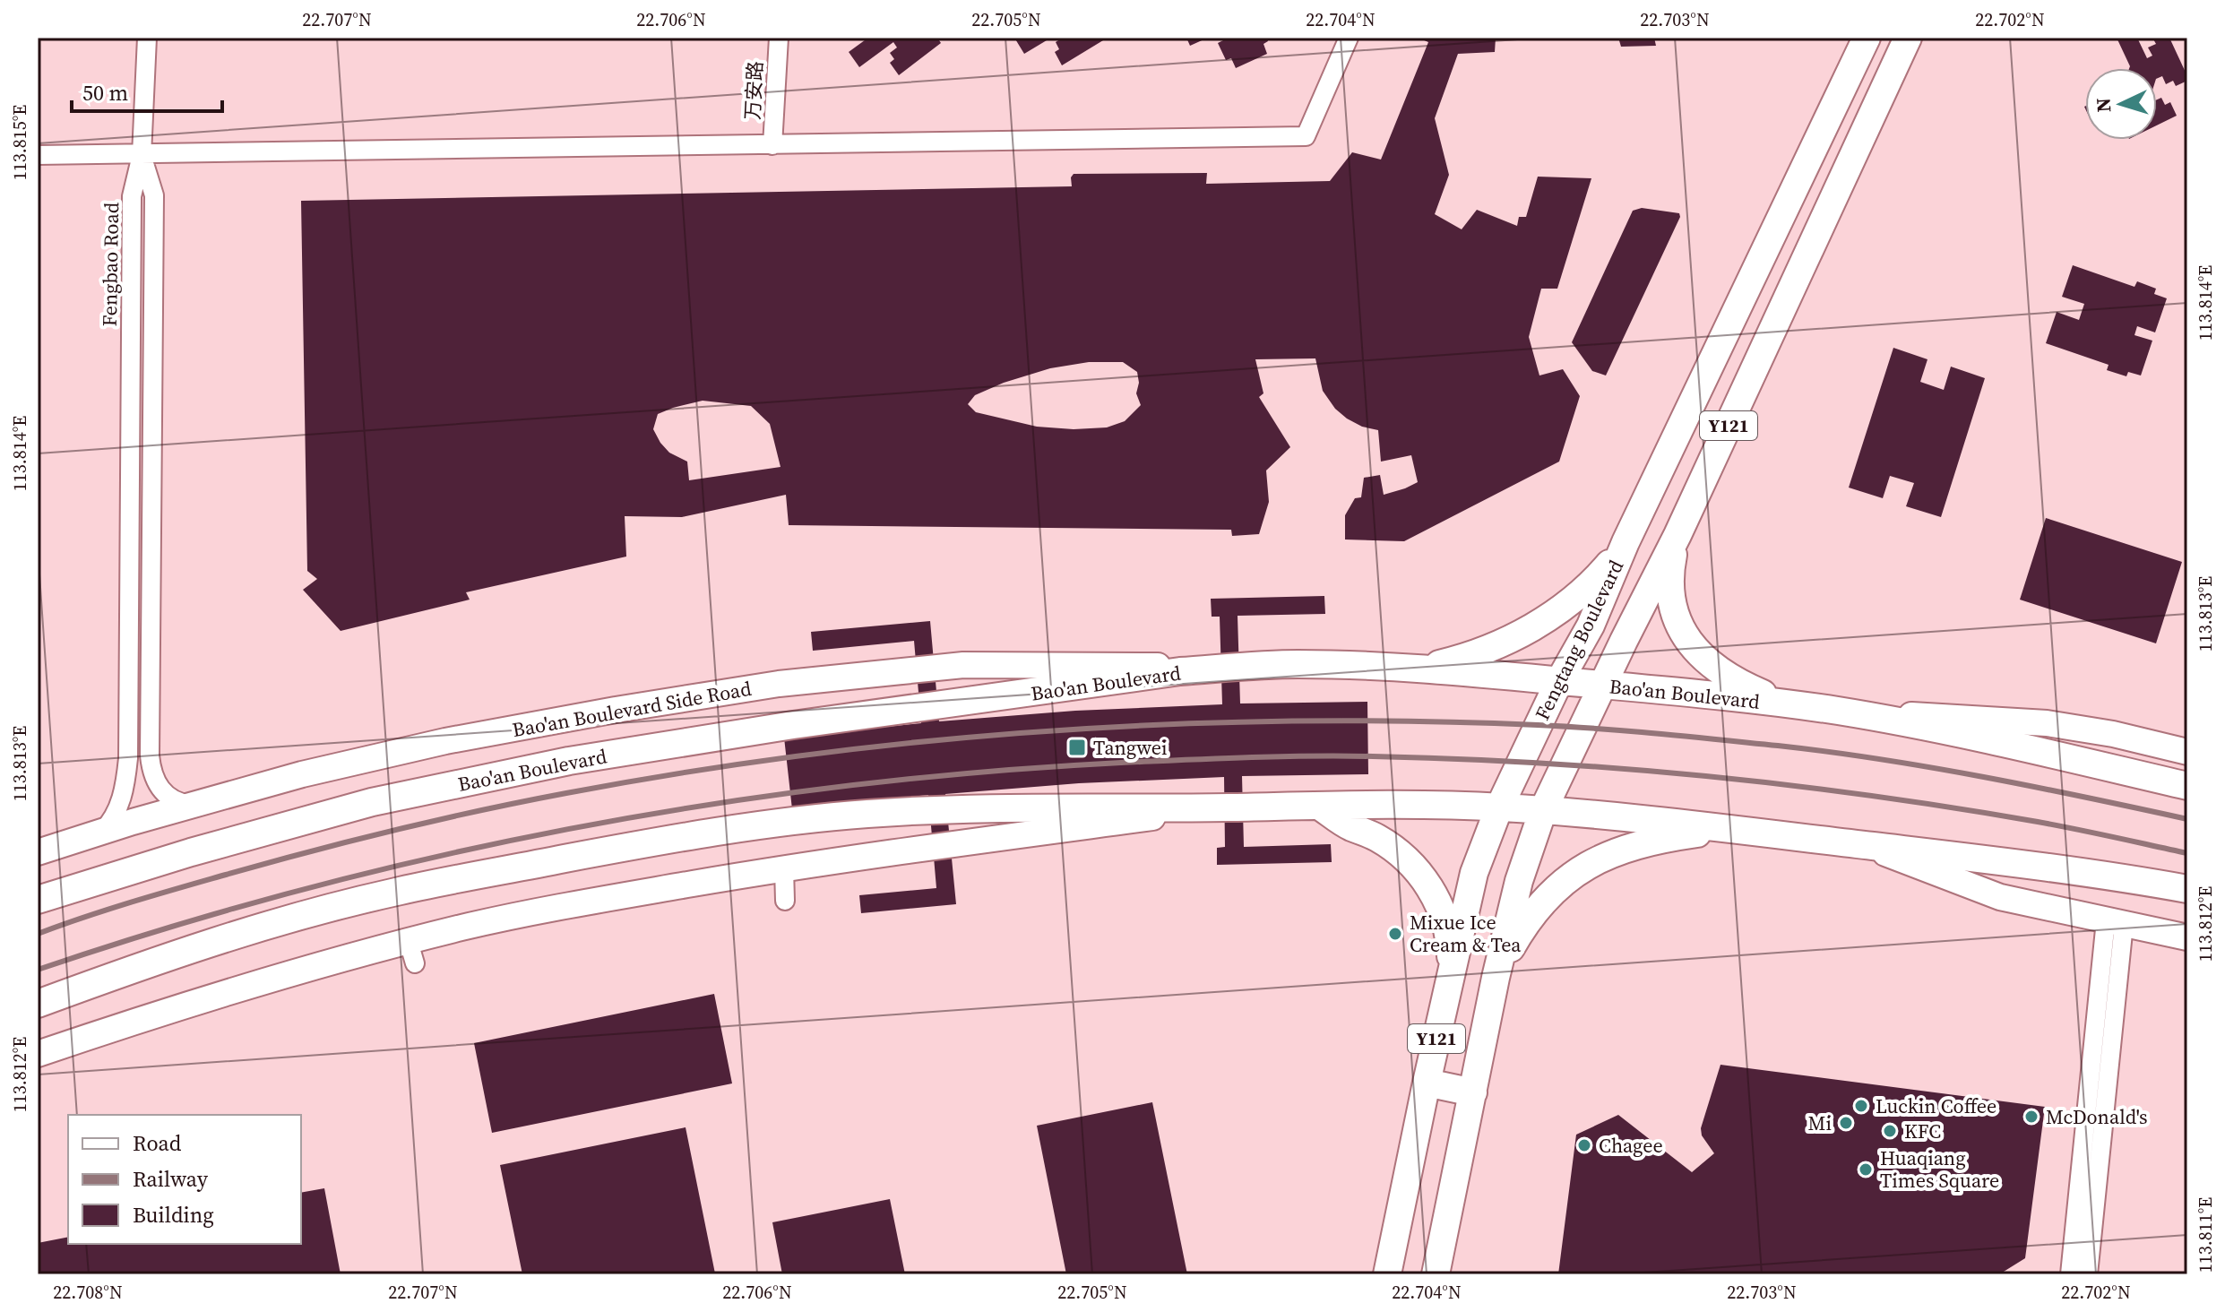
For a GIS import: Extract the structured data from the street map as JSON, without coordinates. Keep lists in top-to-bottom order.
{
  "streets": {
    "main road": [
      "Y121",
      "Fengtang Boulevard",
      "Bao'an Boulevard",
      "Bao'an Boulevard Side Road"
    ],
    "street": ["万安路", "Fengbao Road"]
  },
  "crossings": [
    ["Fengbao Road", "Bao'an Boulevard Side Road"],
    ["Fengtang Boulevard", "Bao'an Boulevard"],
    ["Bao'an Boulevard", "Bao'an Boulevard Side Road"]
  ],
  "places": {
    "transit": ["Tangwei"],
    "other": [
      "Mixue Ice Cream & Tea",
      "Luckin Coffee",
      "McDonald's",
      "Mi",
      "KFC",
      "Chagee",
      "Huaqiang Times Square"
    ]
  },
  "legend": ["Road", "Railway", "Building"],
  "scale_bar": "50 m",
  "north": "left",
  "coordinates": [
    "22.707°N",
    "22.706°N",
    "22.705°N",
    "22.704°N",
    "22.703°N",
    "22.702°N",
    "113.815°E",
    "113.814°E",
    "113.813°E",
    "113.812°E",
    "113.811°E",
    "22.708°N"
  ]
}
